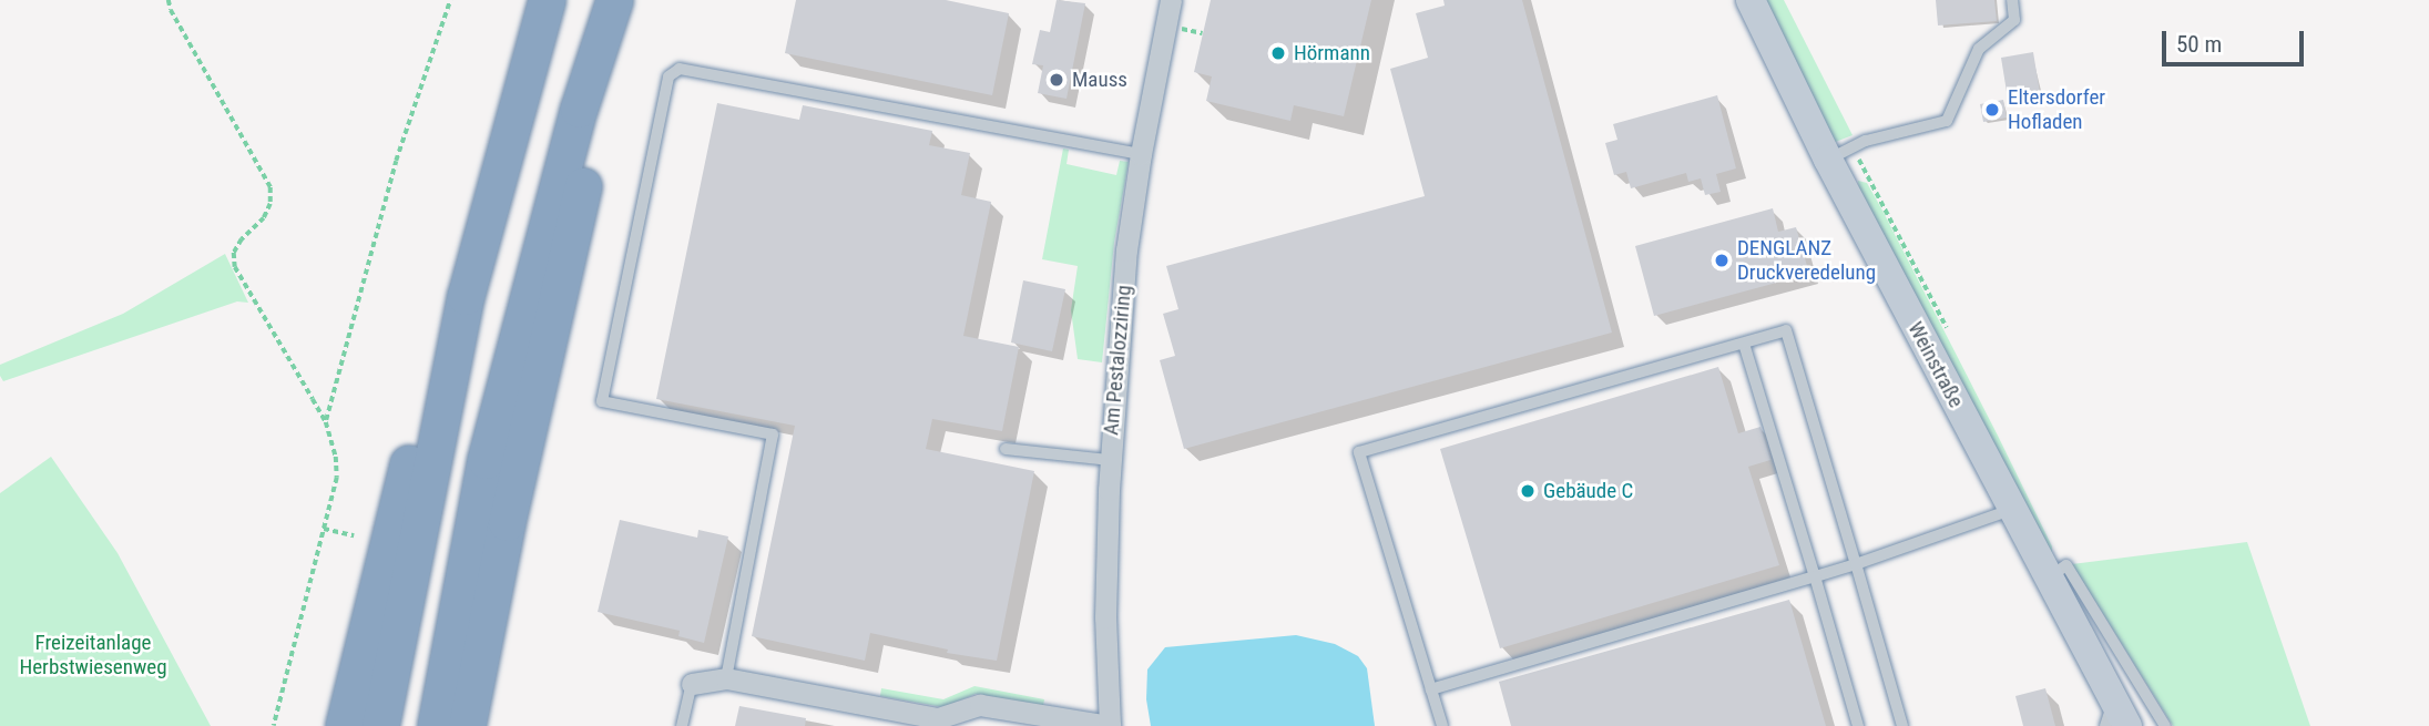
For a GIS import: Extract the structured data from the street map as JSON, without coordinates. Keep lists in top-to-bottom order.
{
  "streets": {
    "main road": ["Weinstraße"],
    "street": ["Am Pestalozziring"]
  },
  "parks": ["Freizeitanlage Herbstwiesenweg"],
  "places": [
    "Hörmann",
    "Mauss",
    "Eltersdorfer Hofladen",
    "DENGLANZ Druckveredelung",
    "Gebäude C"
  ],
  "scale_bar": "50 m"
}
